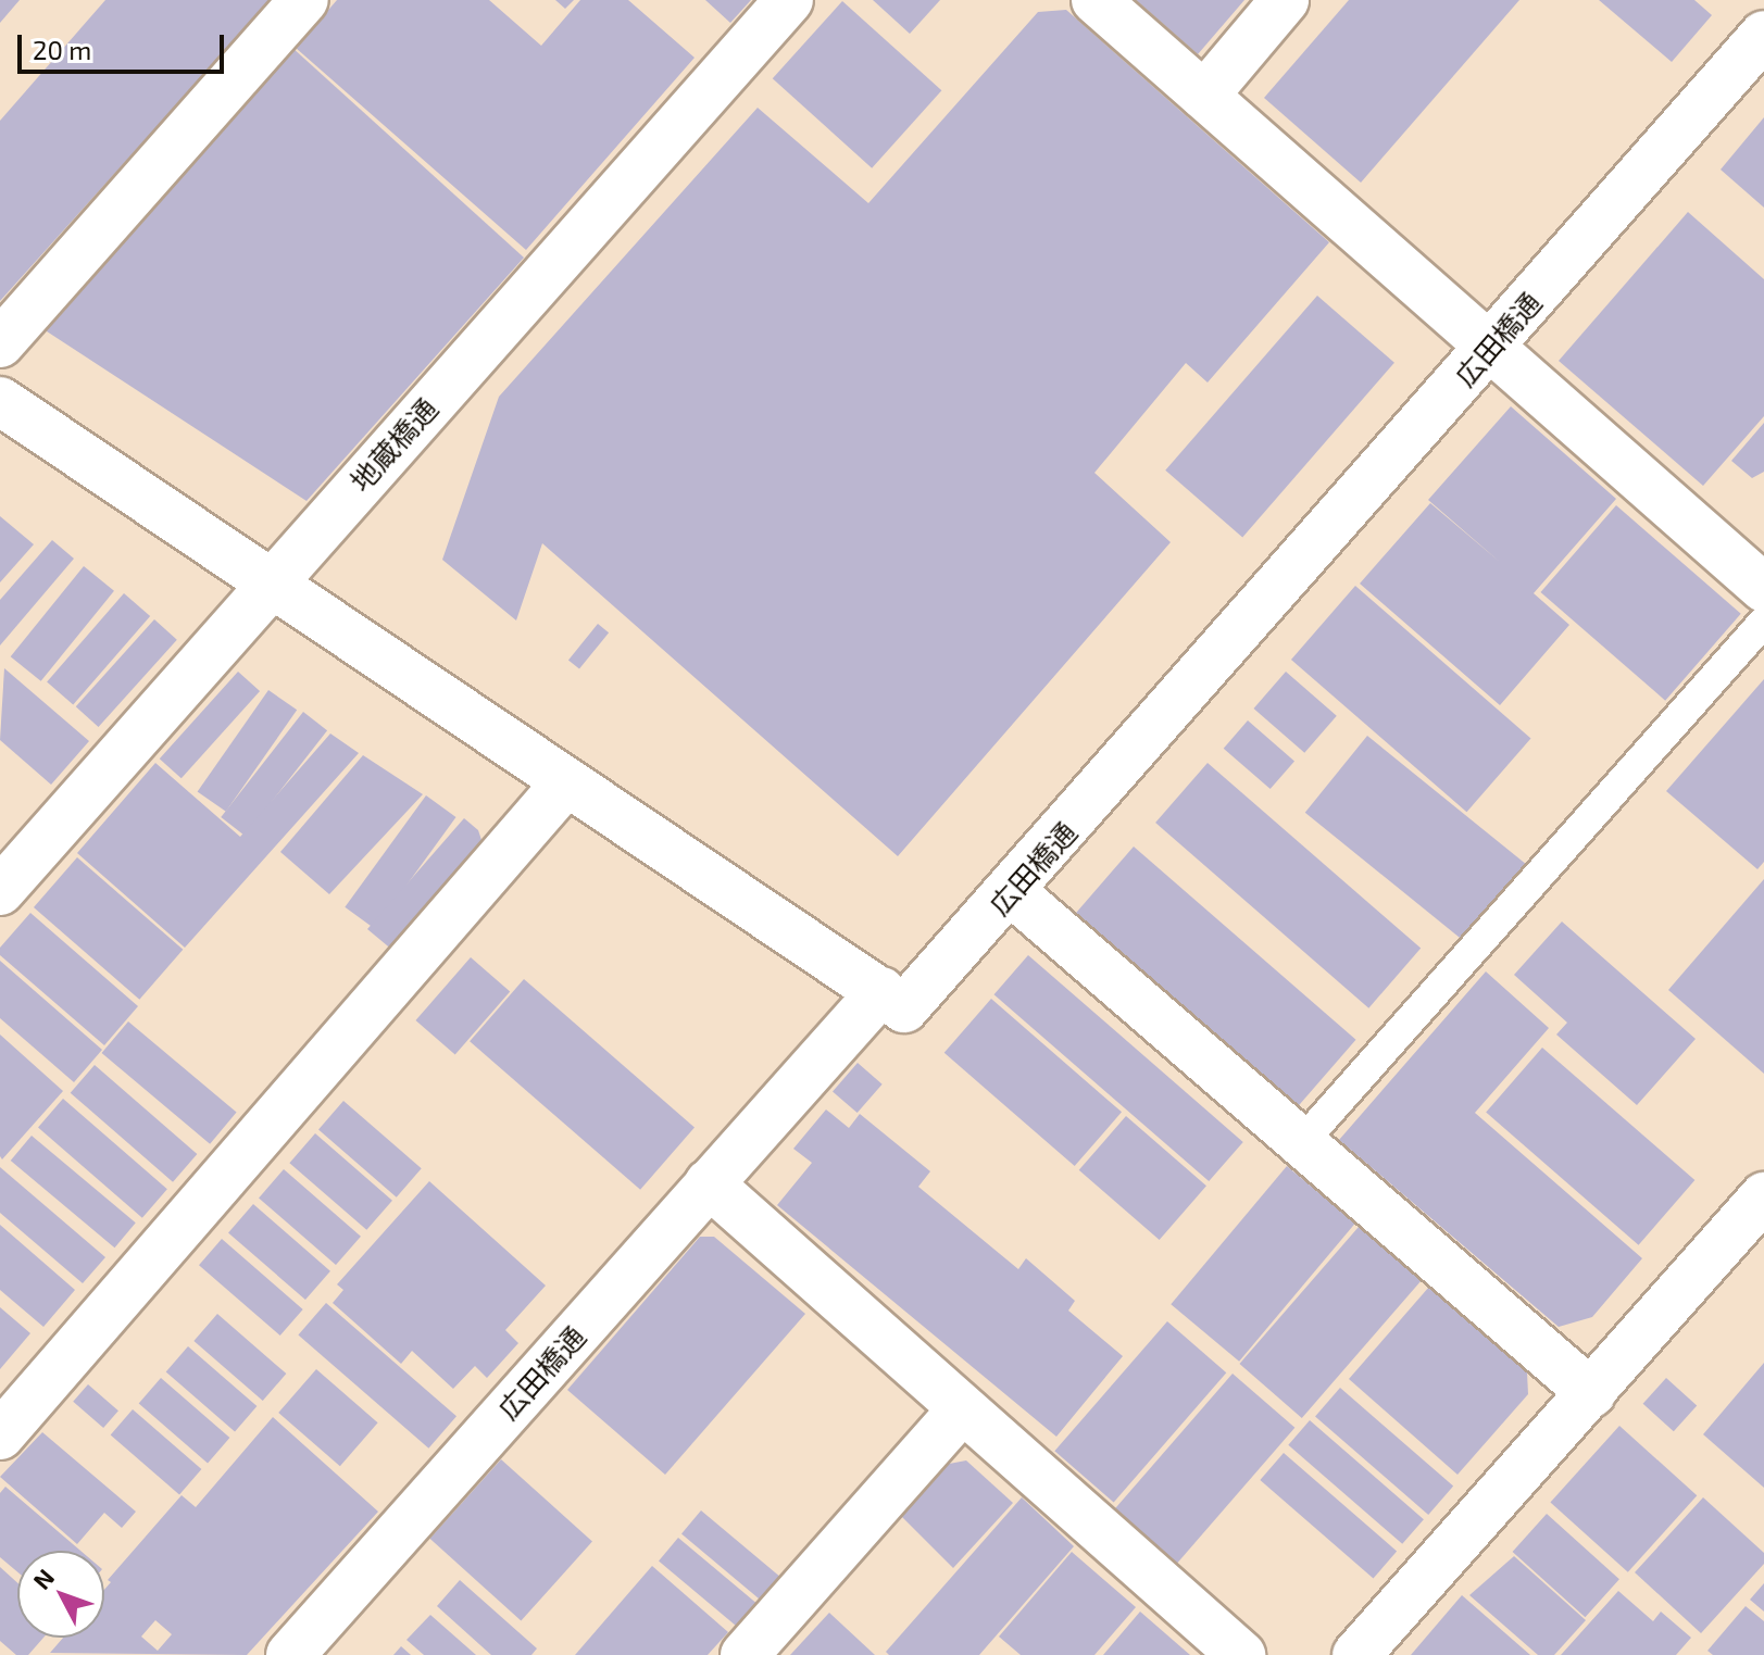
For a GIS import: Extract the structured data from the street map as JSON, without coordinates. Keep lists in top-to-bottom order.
{
  "streets": {
    "street": ["広田橋通", "地蔵橋通"]
  },
  "scale_bar": "20 m",
  "north": "top left"
}
